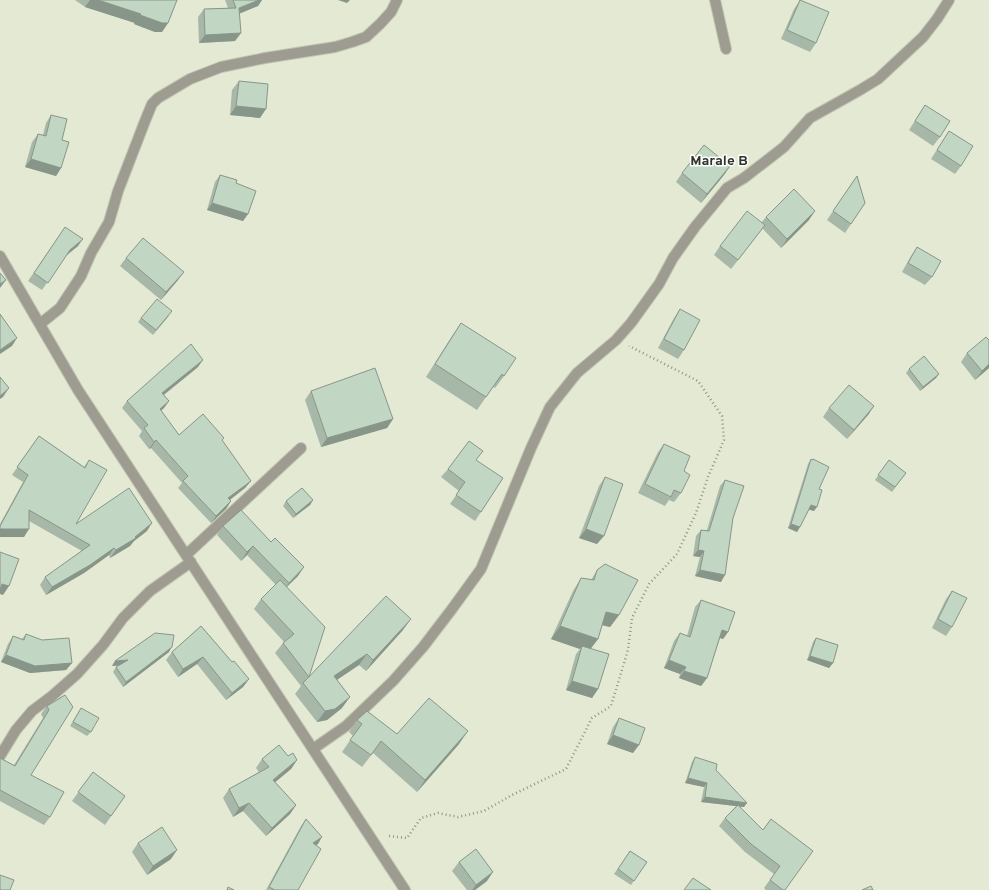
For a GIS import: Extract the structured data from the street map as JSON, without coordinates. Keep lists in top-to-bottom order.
{
  "districts": ["Marale B"]
}
